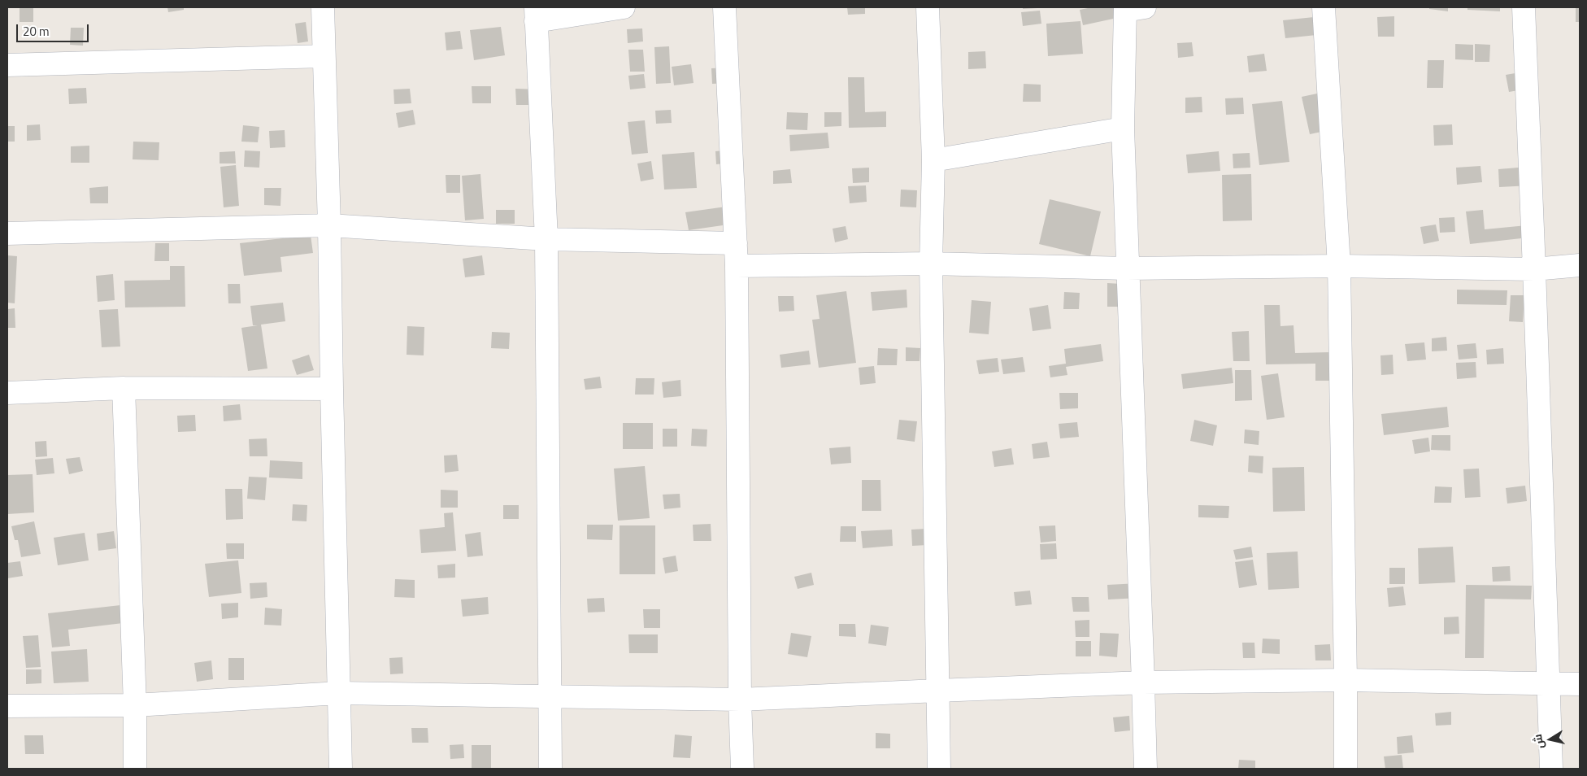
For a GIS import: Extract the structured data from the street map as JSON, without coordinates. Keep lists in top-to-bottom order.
{
  "scale_bar": "20 m",
  "north": "left"
}
